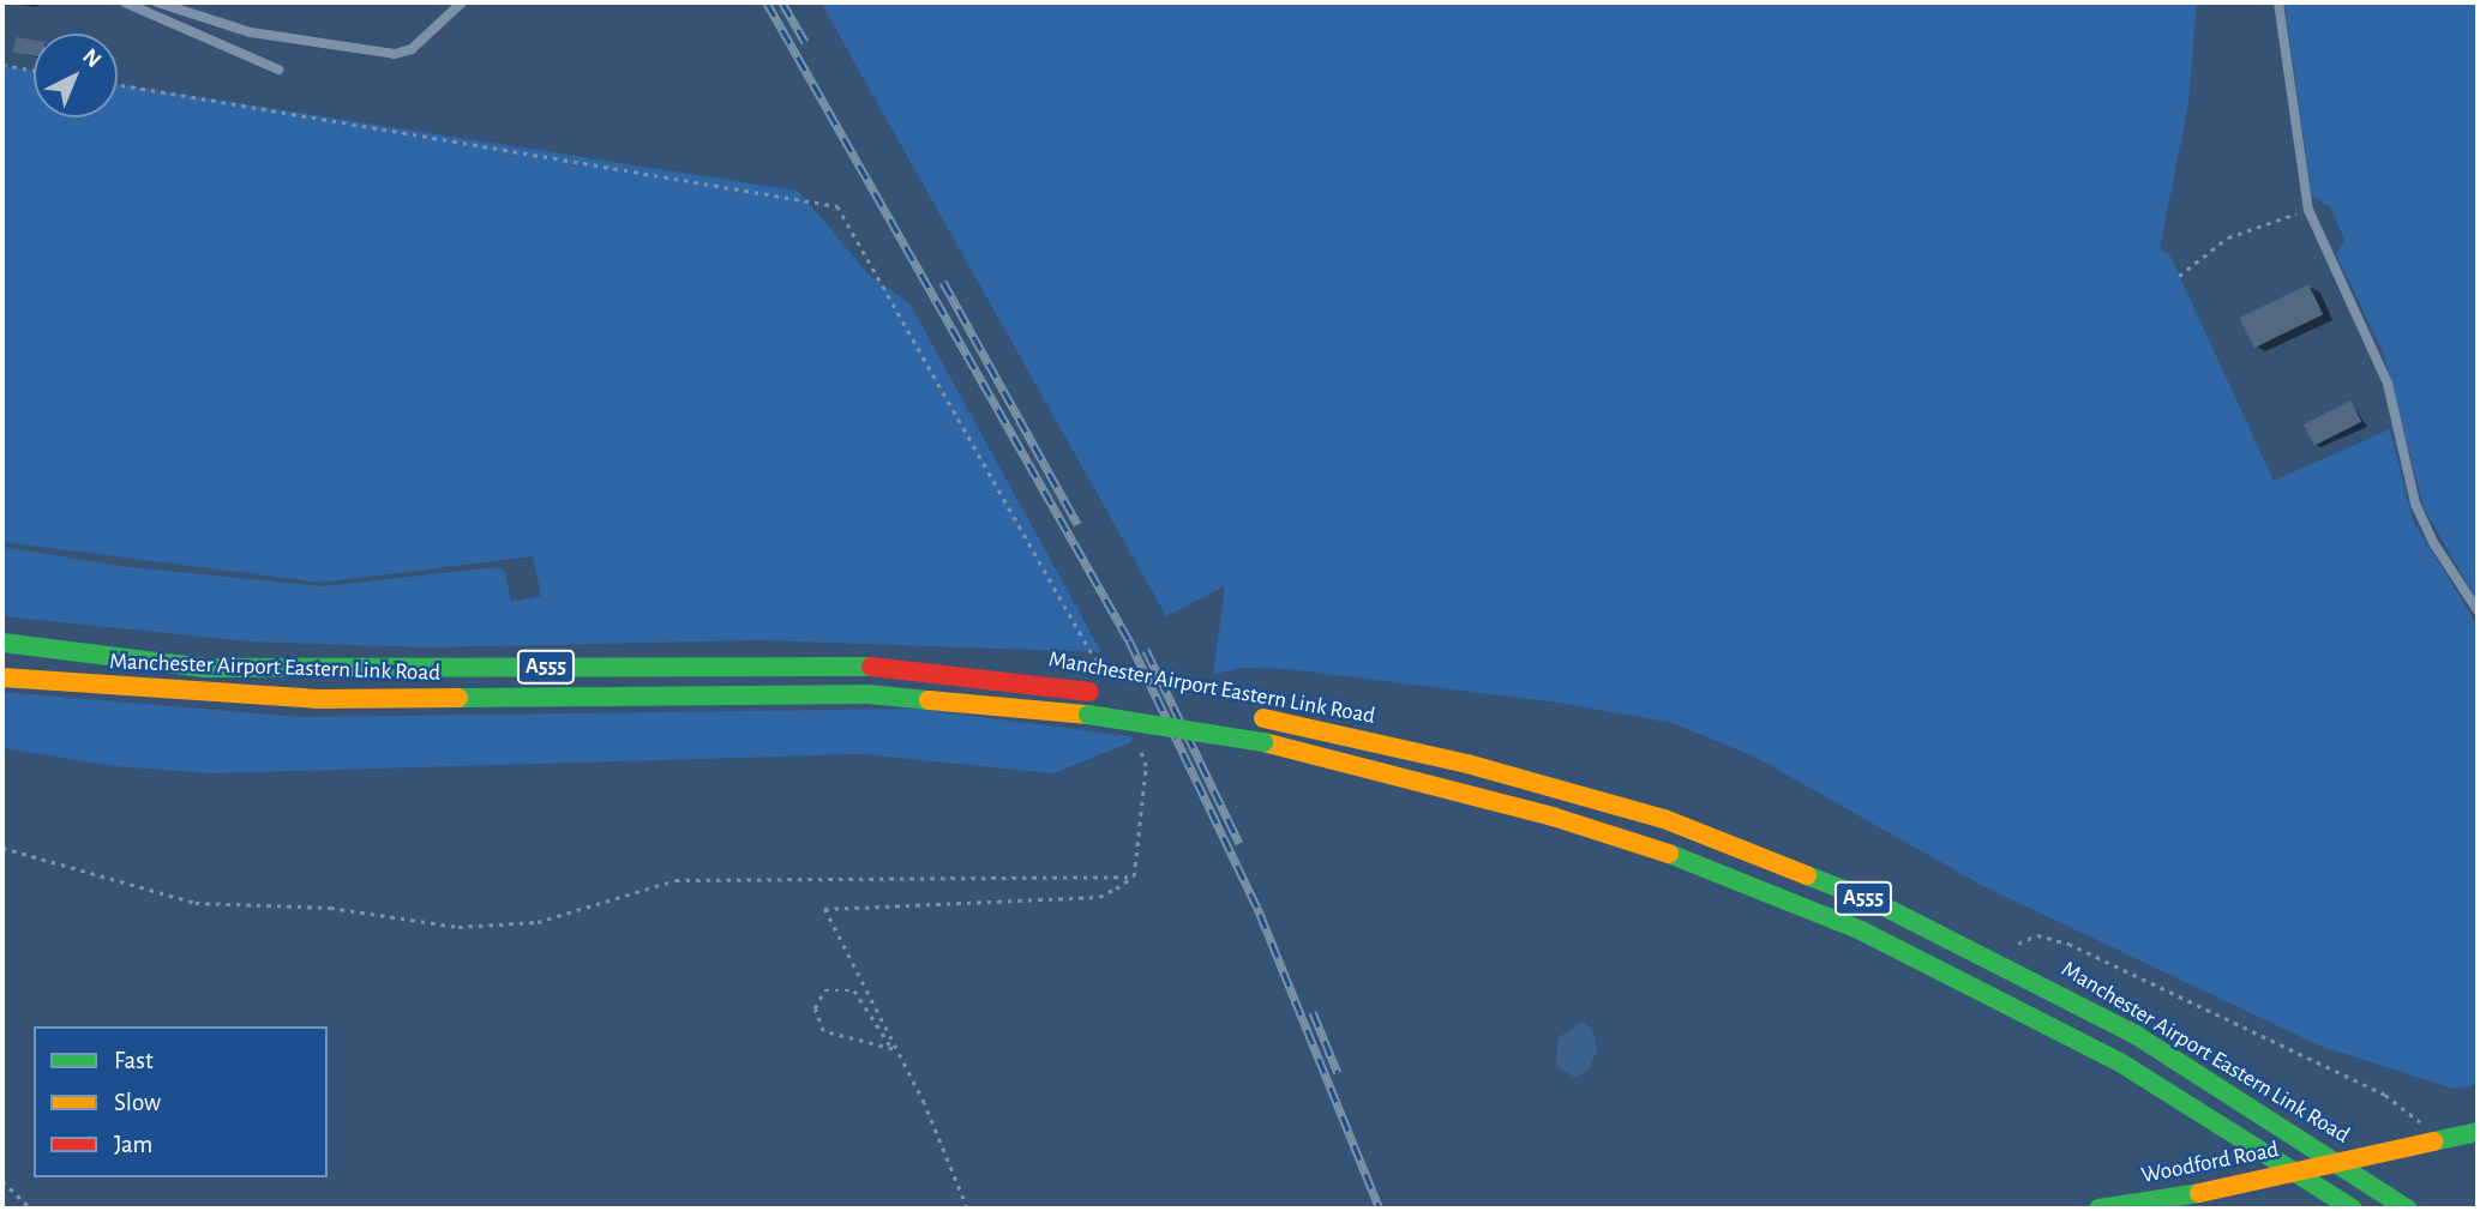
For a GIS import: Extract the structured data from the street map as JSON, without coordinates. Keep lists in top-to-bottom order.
{
  "streets": {
    "main road": ["A555", "Manchester Airport Eastern Link Road", "Woodford Road"]
  },
  "legend": ["Fast", "Slow", "Jam"],
  "north": "top right"
}
